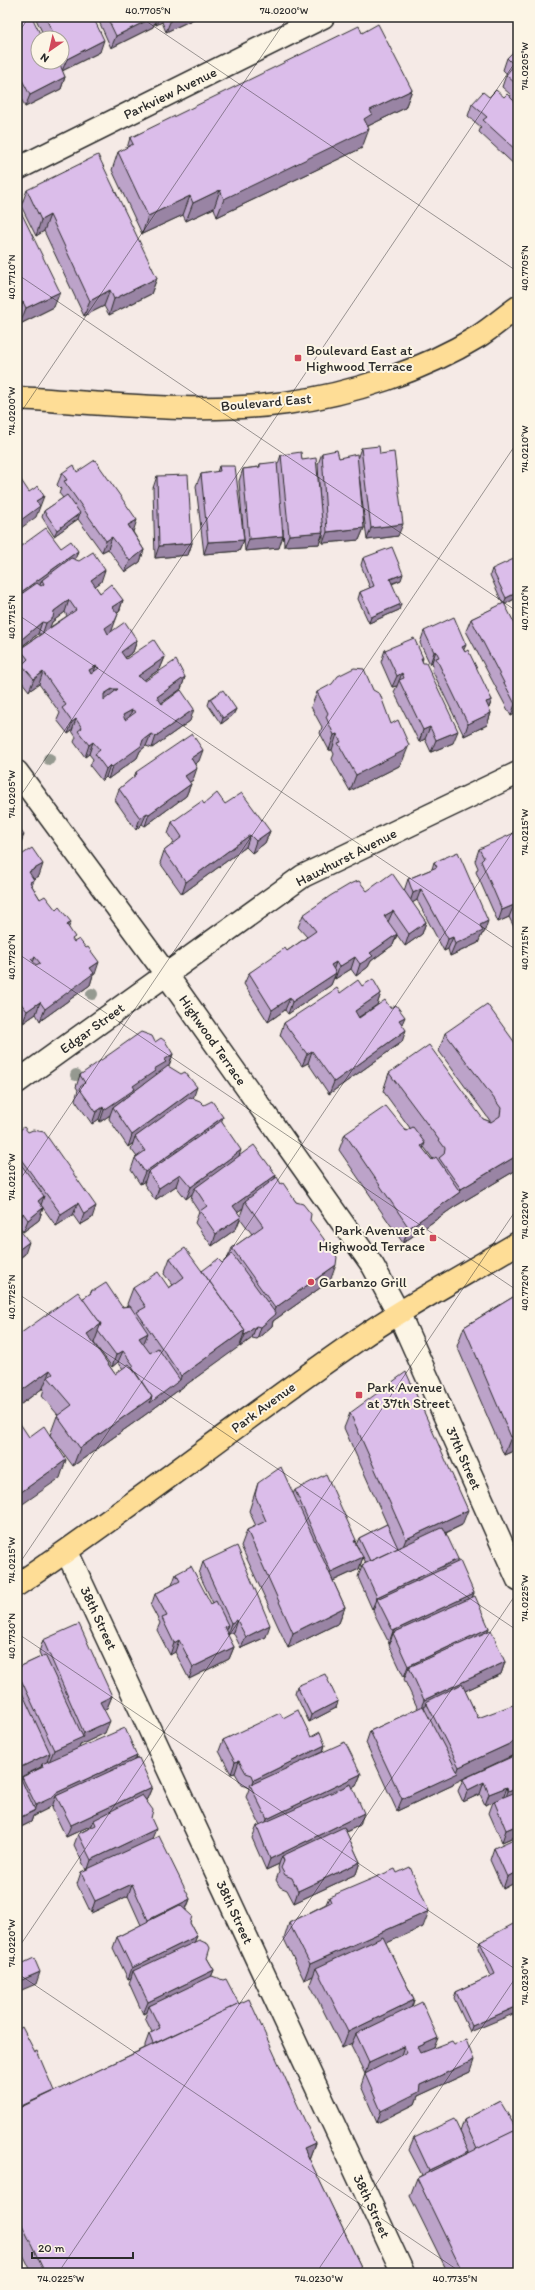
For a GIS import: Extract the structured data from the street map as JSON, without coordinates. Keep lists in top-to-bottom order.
{
  "streets": {
    "main road": ["Boulevard East", "Park Avenue"],
    "street": [
      "Parkview Avenue",
      "Hauxhurst Avenue",
      "Edgar Street",
      "Highwood Terrace",
      "37th Street",
      "38th Street"
    ]
  },
  "crossings": [
    ["Hauxhurst Avenue", "Edgar Street"],
    ["Hauxhurst Avenue", "Highwood Terrace"],
    ["Edgar Street", "Highwood Terrace"],
    ["Highwood Terrace", "Park Avenue"],
    ["Highwood Terrace", "37th Street"],
    ["Park Avenue", "37th Street"],
    ["Park Avenue", "38th Street"]
  ],
  "places": {
    "transit": ["Boulevard East at Highwood Terrace", "Park Avenue at Highwood Terrace", "Park Avenue at 37th Street"],
    "other": ["Garbanzo Grill"]
  },
  "scale_bar": "20 m",
  "north": "bottom left",
  "coordinates": [
    "40.7705°N",
    "74.0200°W",
    "74.0205°W",
    "40.7710°N",
    "74.0210°W",
    "40.7715°N",
    "74.0215°W",
    "40.7720°N",
    "74.0220°W",
    "40.7725°N",
    "74.0225°W",
    "40.7730°N",
    "74.0230°W",
    "40.7735°N"
  ]
}
